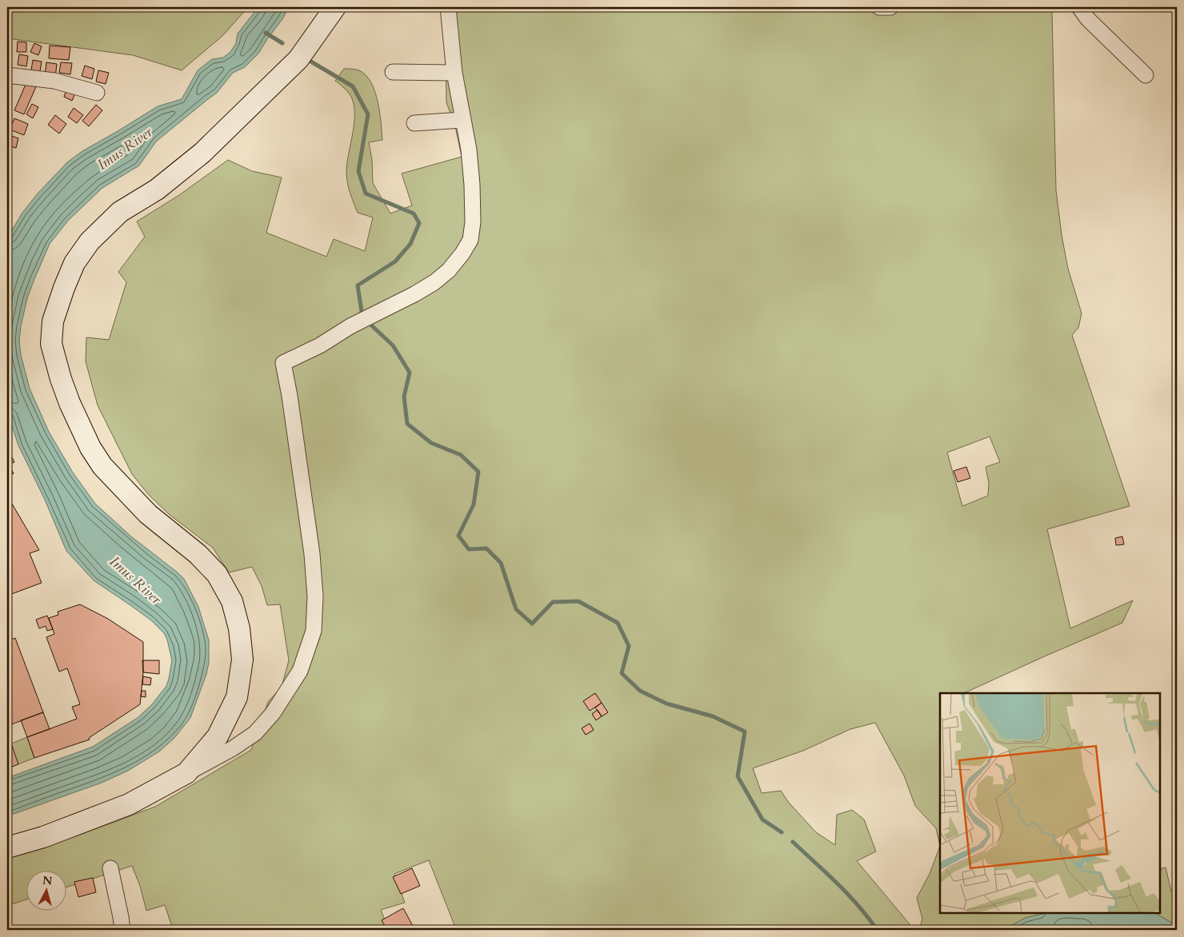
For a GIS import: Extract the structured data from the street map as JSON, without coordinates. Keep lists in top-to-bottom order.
{
  "water": ["Imus River"],
  "north": "top"
}
